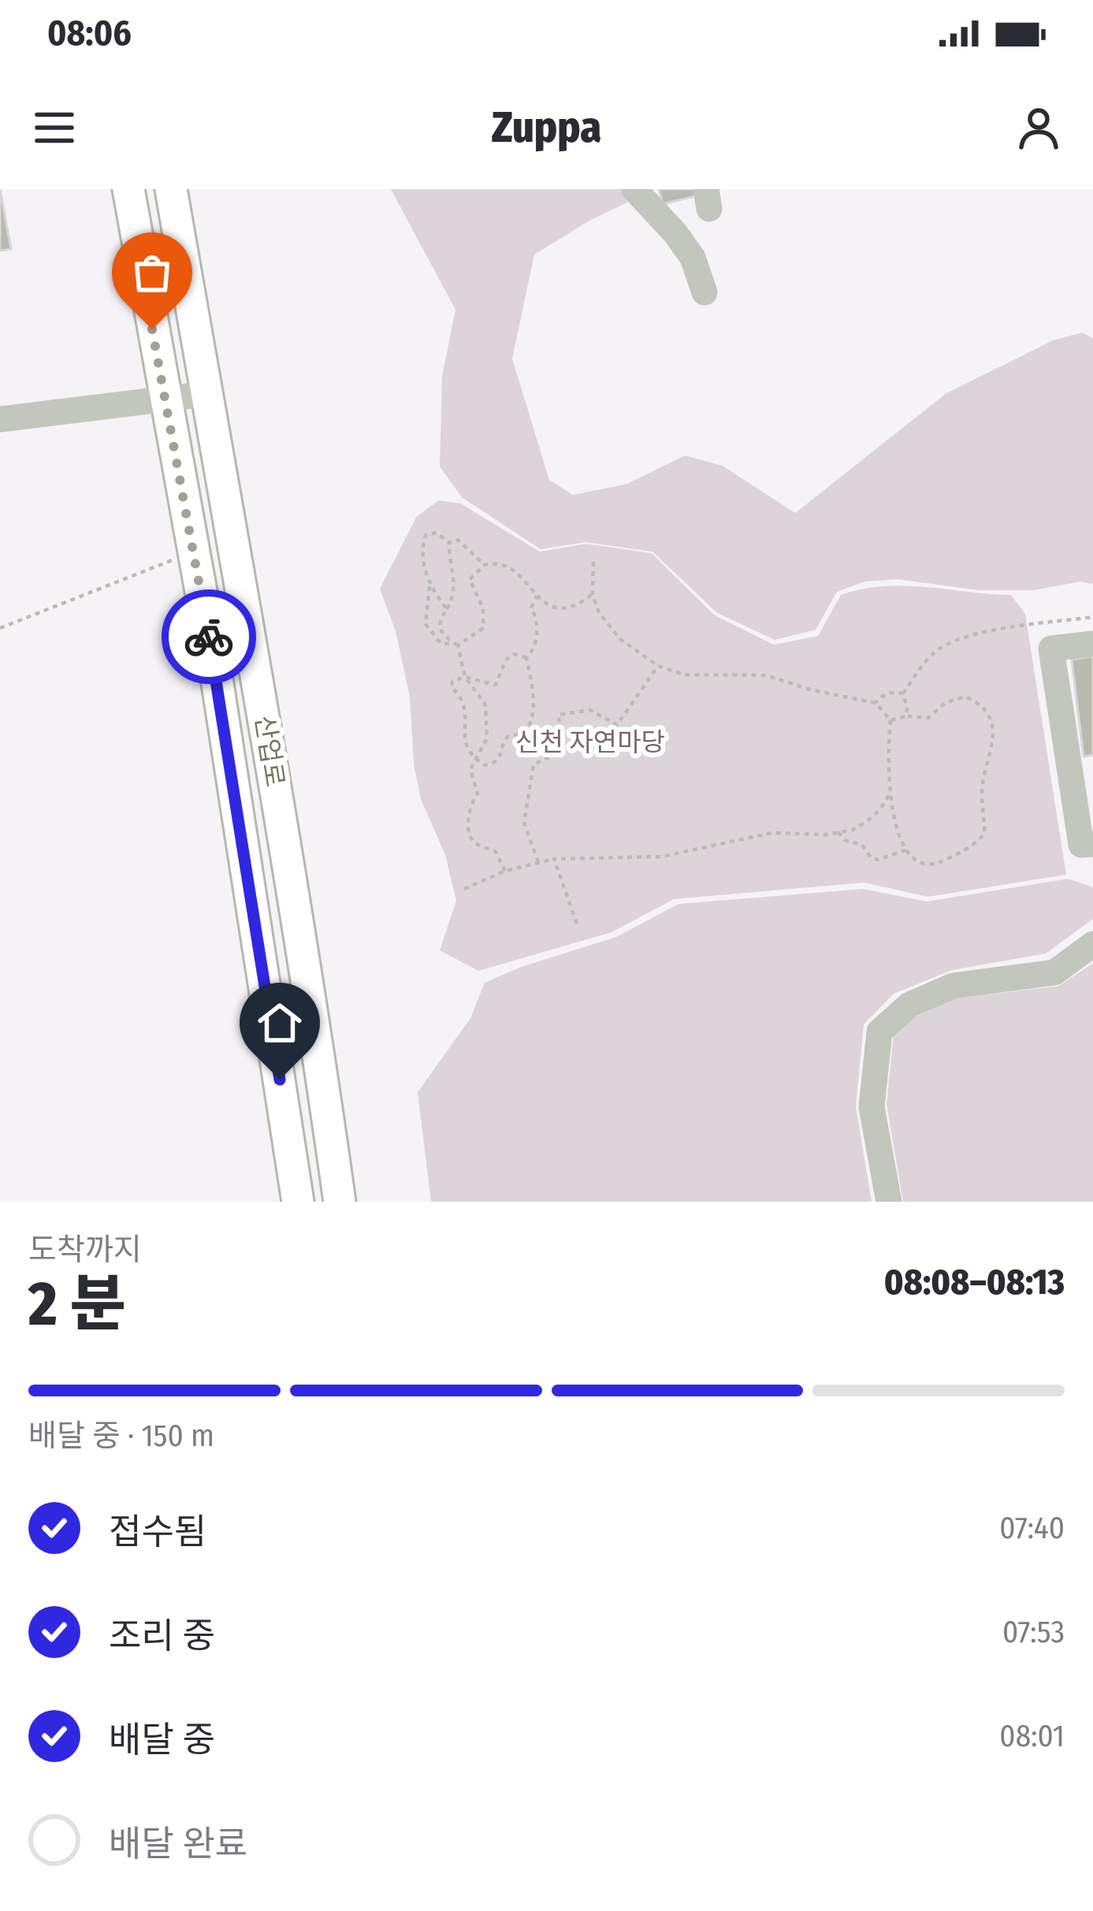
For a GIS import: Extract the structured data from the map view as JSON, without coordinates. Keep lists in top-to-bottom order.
{
  "streets": {
    "main road": ["산업로"]
  },
  "parks": ["신천 자연마당"],
  "page": {
    "status": "08:06",
    "header": "Zuppa",
    "heading": ["2 분", "도착까지", "08:08–08:13"],
    "bar": "배달 중 · 150 m",
    "list": [
      ["접수됨", "07:40"],
      ["조리 중", "07:53"],
      ["배달 중", "08:01"],
      "배달 완료"
    ]
  }
}
